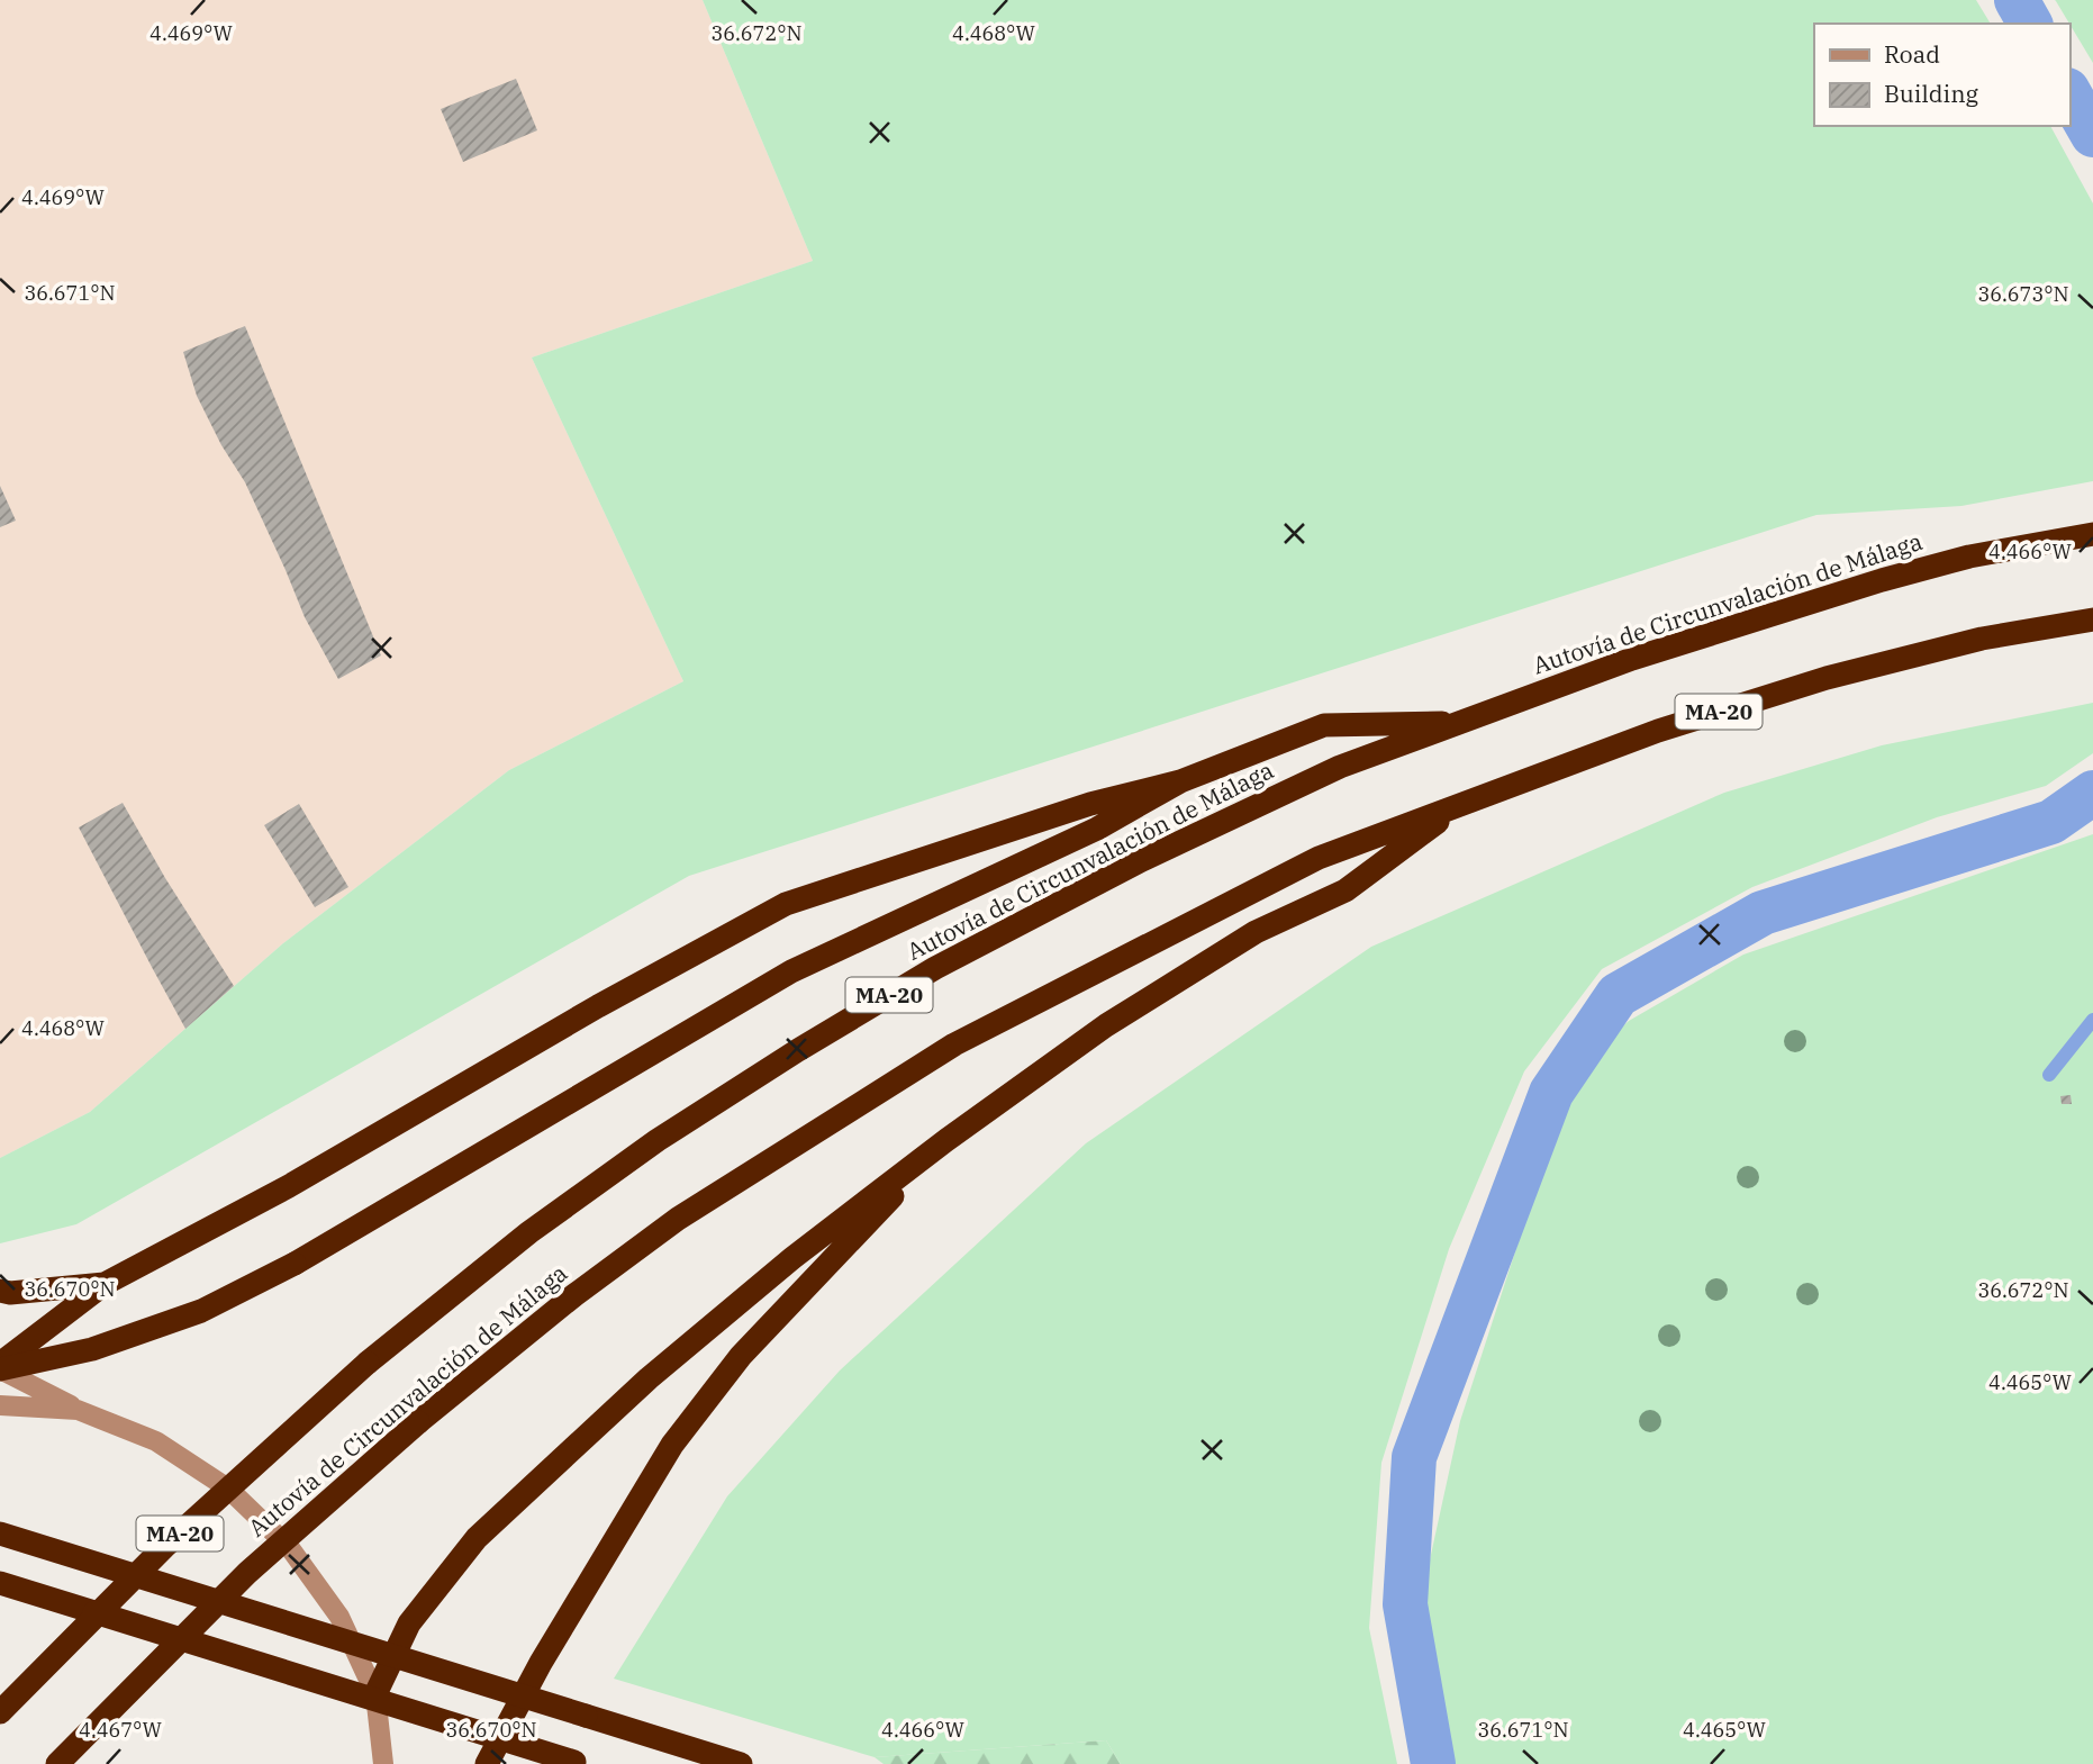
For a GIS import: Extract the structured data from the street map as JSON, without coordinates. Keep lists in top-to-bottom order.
{
  "streets": {
    "highway": ["Autovía de Circunvalación de Málaga", "MA-20"]
  },
  "legend": ["Road", "Building"],
  "coordinates": [
    "36.672°N",
    "4.469°W",
    "4.468°W",
    "36.671°N",
    "36.673°N",
    "4.466°W",
    "36.670°N",
    "4.465°W",
    "4.467°W"
  ]
}
